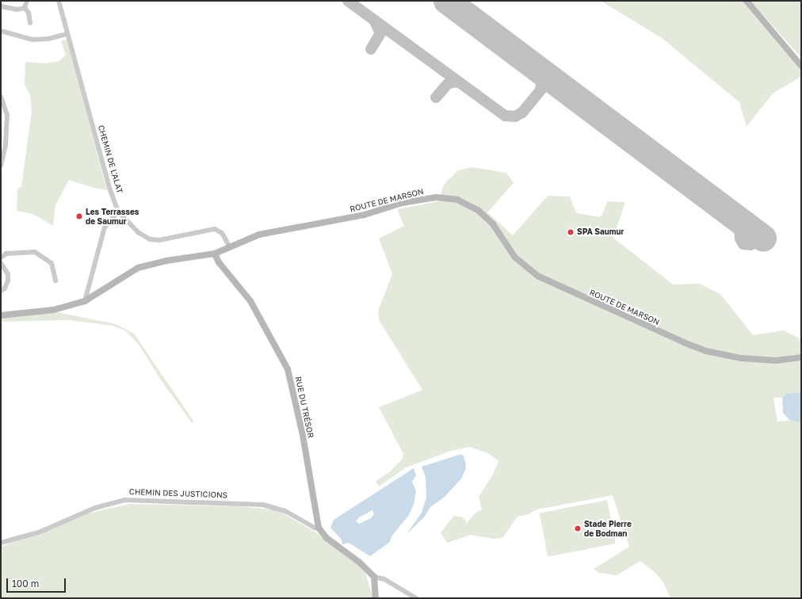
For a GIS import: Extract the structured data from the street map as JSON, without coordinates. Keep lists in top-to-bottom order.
{
  "streets": {
    "street": [
      "CHEMIN DE L'ALAT",
      "ROUTE DE MARSON",
      "RUE DU TRÉSOR",
      "CHEMIN DES JUSTICIONS"
    ]
  },
  "crossings": [
    ["CHEMIN DE L'ALAT", "ROUTE DE MARSON"],
    ["ROUTE DE MARSON", "RUE DU TRÉSOR"],
    ["RUE DU TRÉSOR", "CHEMIN DES JUSTICIONS"]
  ],
  "places": ["Les Terrasses de Saumur", "SPA Saumur", "Stade Pierre de Bodman"],
  "scale_bar": "100 m"
}
